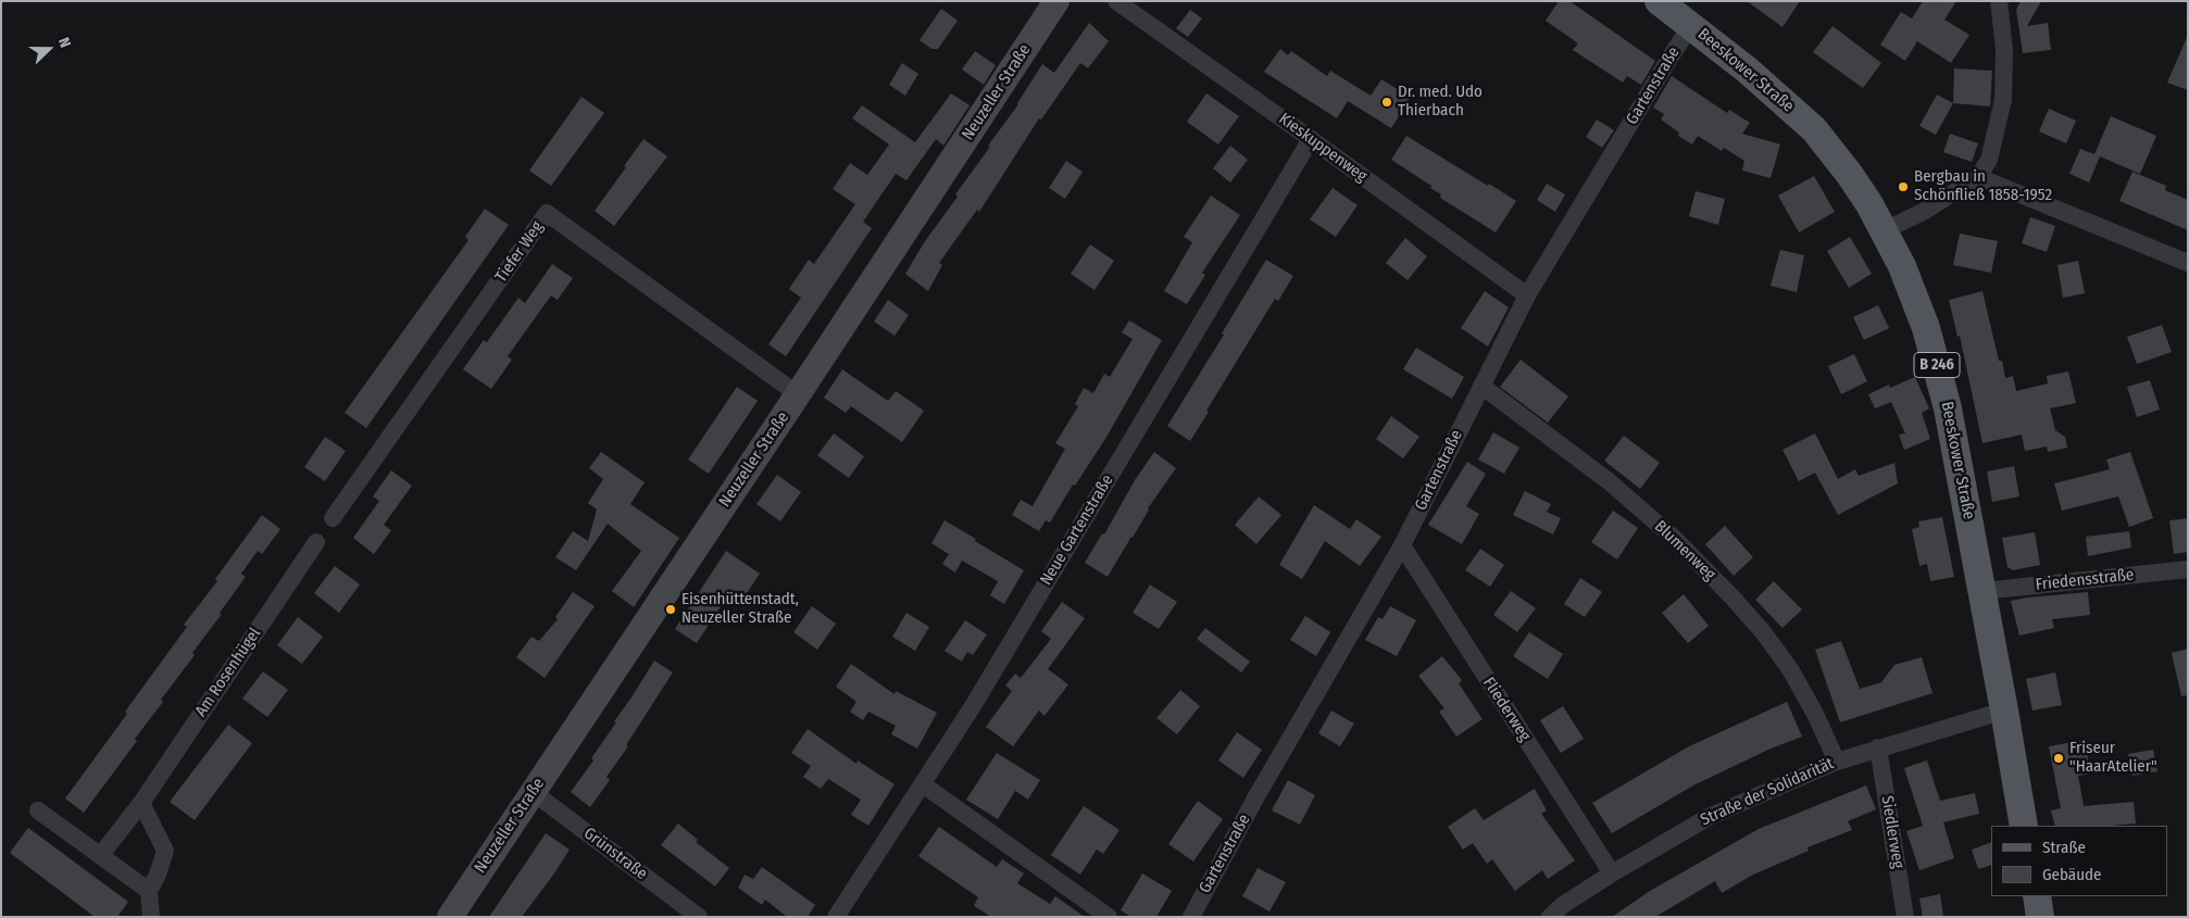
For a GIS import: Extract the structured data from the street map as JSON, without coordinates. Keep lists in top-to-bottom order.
{
  "streets": {
    "main road": ["Beeskower Straße", "Neuzeller Straße", "B 246"],
    "street": [
      "Gartenstraße",
      "Kieskuppenweg",
      "Tiefer Weg",
      "Neue Gartenstraße",
      "Blumenweg",
      "Friedensstraße",
      "Am Rosenhügel",
      "Fliederweg",
      "Straße der Solidarität",
      "Siedlerweg",
      "Grünstraße"
    ]
  },
  "crossings": [
    ["Beeskower Straße", "Gartenstraße"],
    ["Beeskower Straße", "Friedensstraße"],
    ["Beeskower Straße", "Straße der Solidarität"],
    ["Gartenstraße", "Kieskuppenweg"],
    ["Gartenstraße", "Blumenweg"],
    ["Gartenstraße", "Fliederweg"],
    ["Neuzeller Straße", "Tiefer Weg"],
    ["Neuzeller Straße", "Grünstraße"],
    ["Kieskuppenweg", "Neue Gartenstraße"],
    ["Blumenweg", "Straße der Solidarität"],
    ["Fliederweg", "Straße der Solidarität"],
    ["Straße der Solidarität", "Siedlerweg"]
  ],
  "places": [
    "Dr. med. Udo Thierbach",
    "Bergbau in Schönfließ 1858-1952",
    "Eisenhüttenstadt, Neuzeller Straße",
    "Friseur \"HaarAtelier\""
  ],
  "legend": ["Straße", "Gebäude"],
  "north": "right"
}
